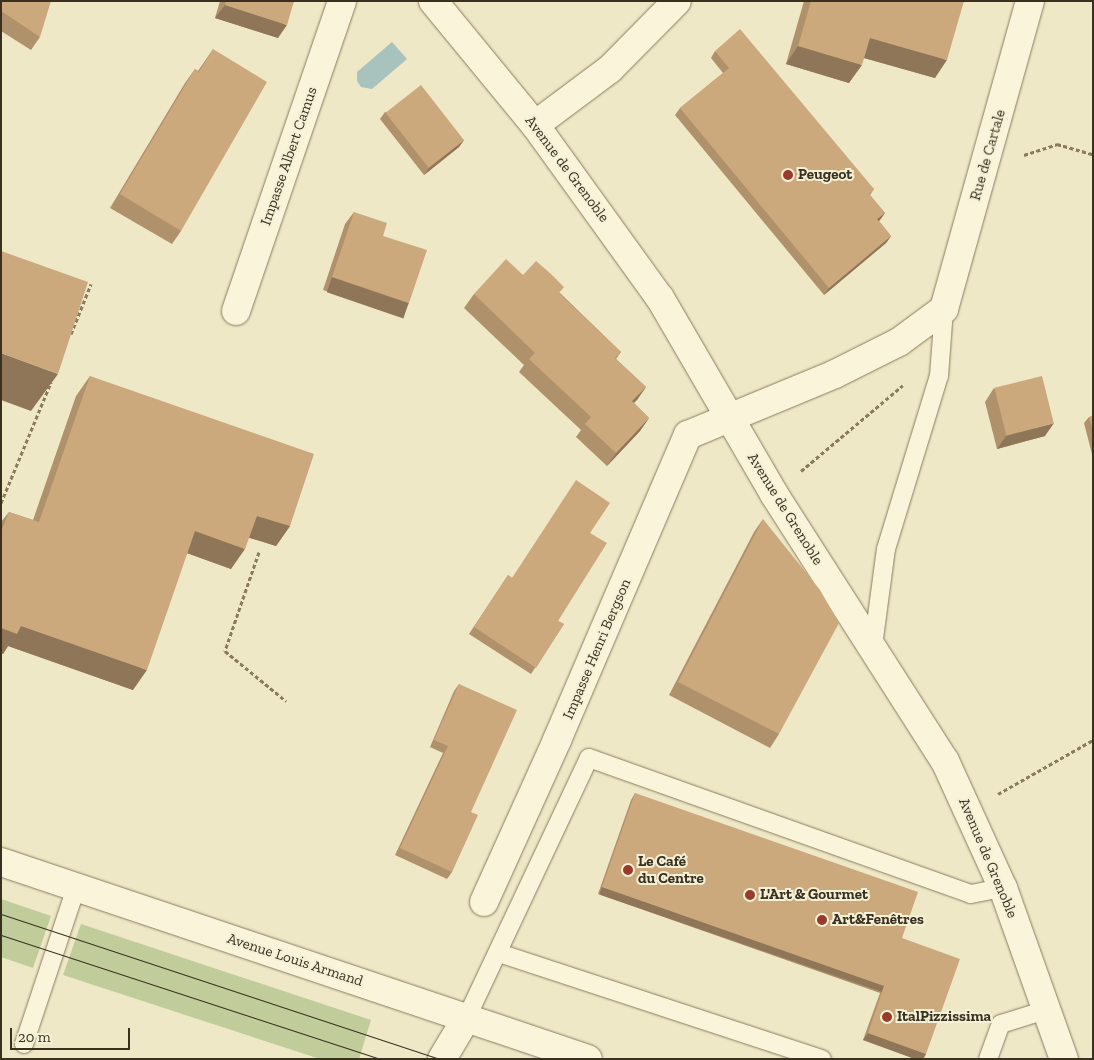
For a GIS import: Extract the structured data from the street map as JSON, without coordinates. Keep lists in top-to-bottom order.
{
  "streets": {
    "street": [
      "Rue de Cartale",
      "Impasse Albert Camus",
      "Avenue de Grenoble",
      "Impasse Henri Bergson",
      "Avenue Louis Armand"
    ]
  },
  "crossings": [
    ["Avenue de Grenoble", "Impasse Henri Bergson"]
  ],
  "places": [
    "Peugeot",
    "Le Café du Centre",
    "L'Art & Gourmet",
    "Art&Fenêtres",
    "ItalPizzissima"
  ],
  "scale_bar": "20 m"
}
